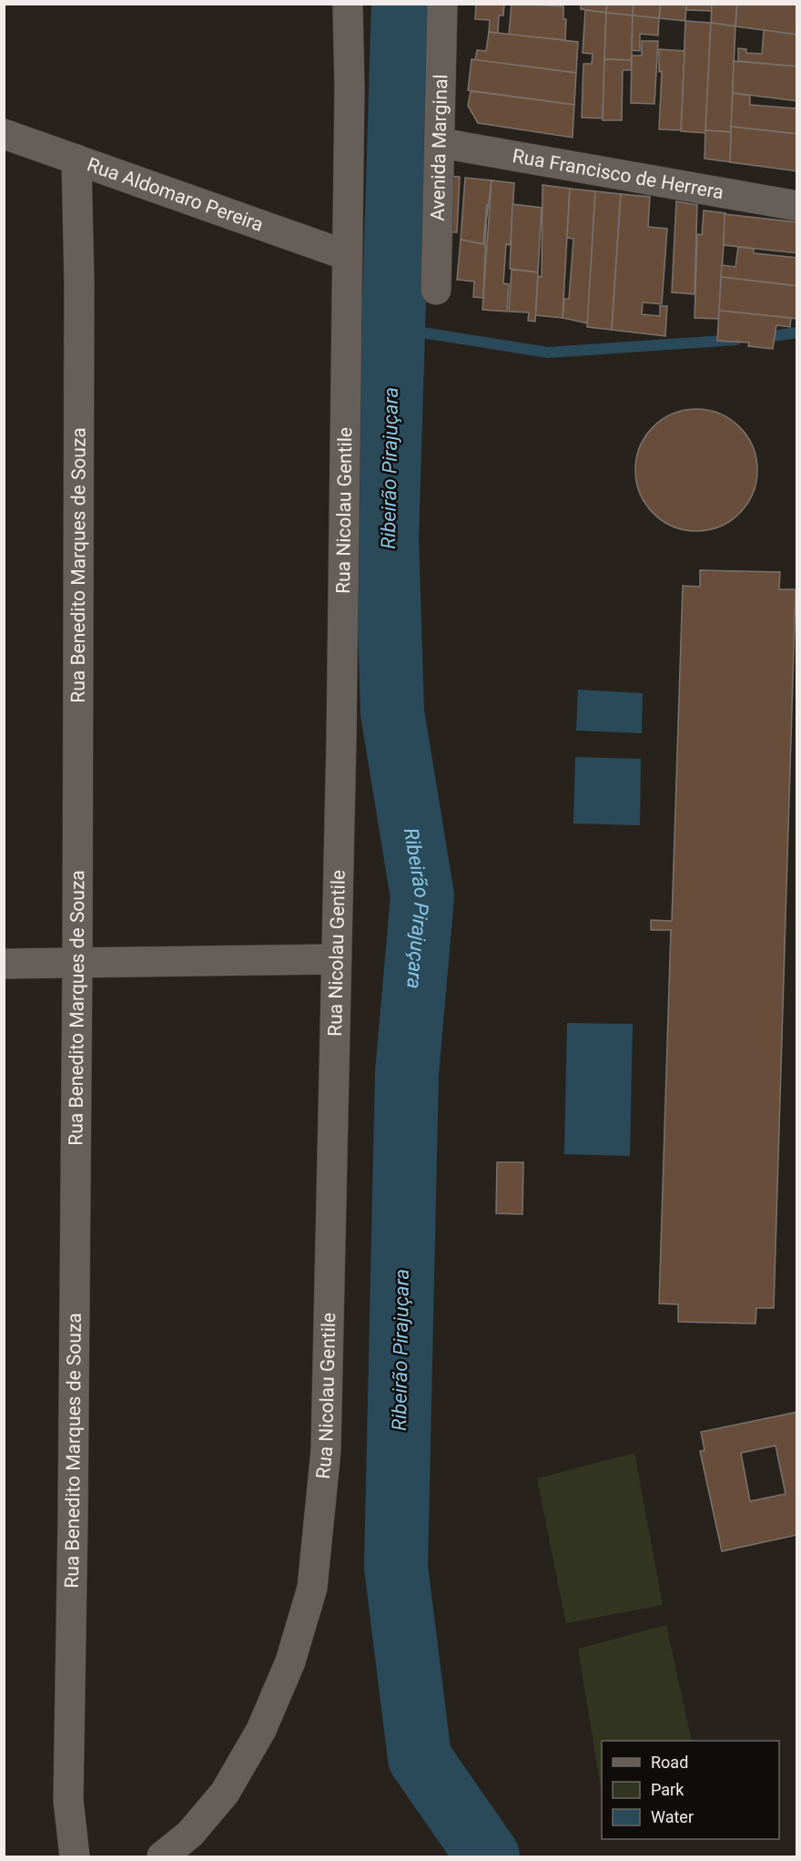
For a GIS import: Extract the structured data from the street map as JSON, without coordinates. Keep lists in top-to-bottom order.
{
  "streets": {
    "street": [
      "Avenida Marginal",
      "Rua Francisco de Herrera",
      "Rua Aldomaro Pereira",
      "Rua Nicolau Gentile",
      "Rua Benedito Marques de Souza"
    ]
  },
  "crossings": [
    ["Avenida Marginal", "Rua Francisco de Herrera"],
    ["Rua Aldomaro Pereira", "Rua Nicolau Gentile"],
    ["Rua Aldomaro Pereira", "Rua Benedito Marques de Souza"]
  ],
  "water": ["Ribeirão Pirajuçara"],
  "legend": ["Road", "Park", "Water"]
}
